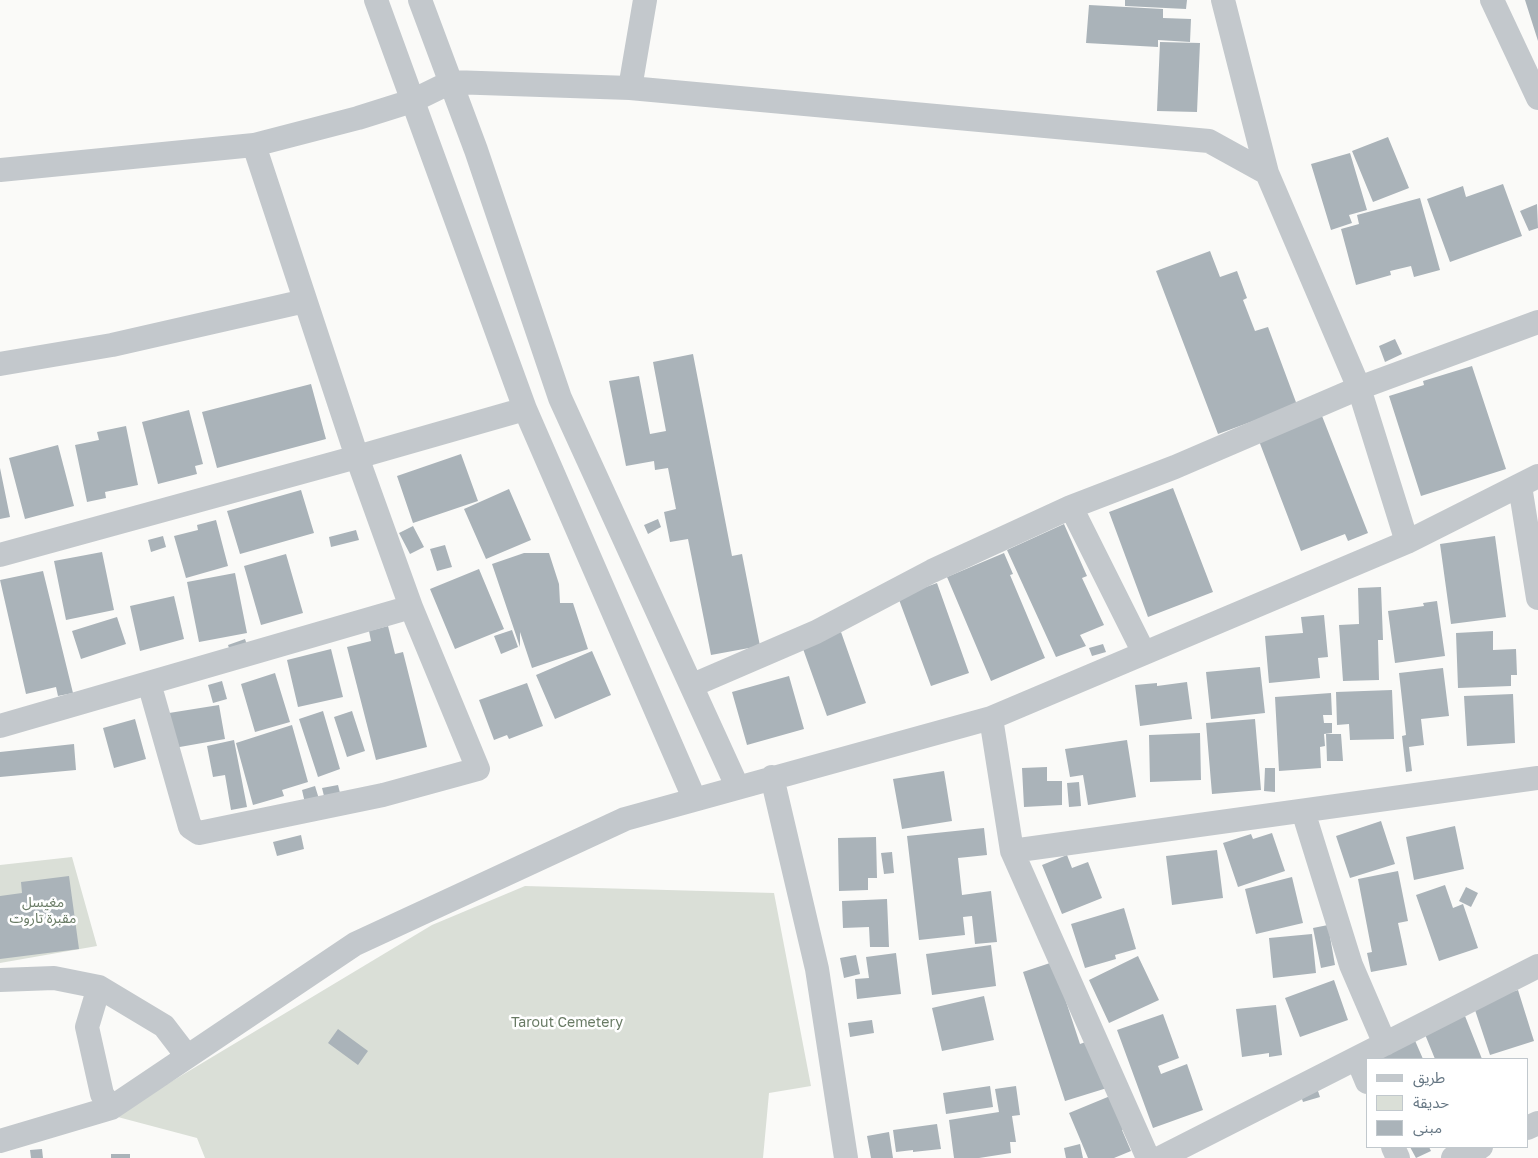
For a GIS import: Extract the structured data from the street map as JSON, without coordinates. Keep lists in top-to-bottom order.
{
  "parks": ["مغيسل مقبرة تاروت", "Tarout Cemetery"],
  "legend": ["طريق", "حديقة", "مبنى"]
}
